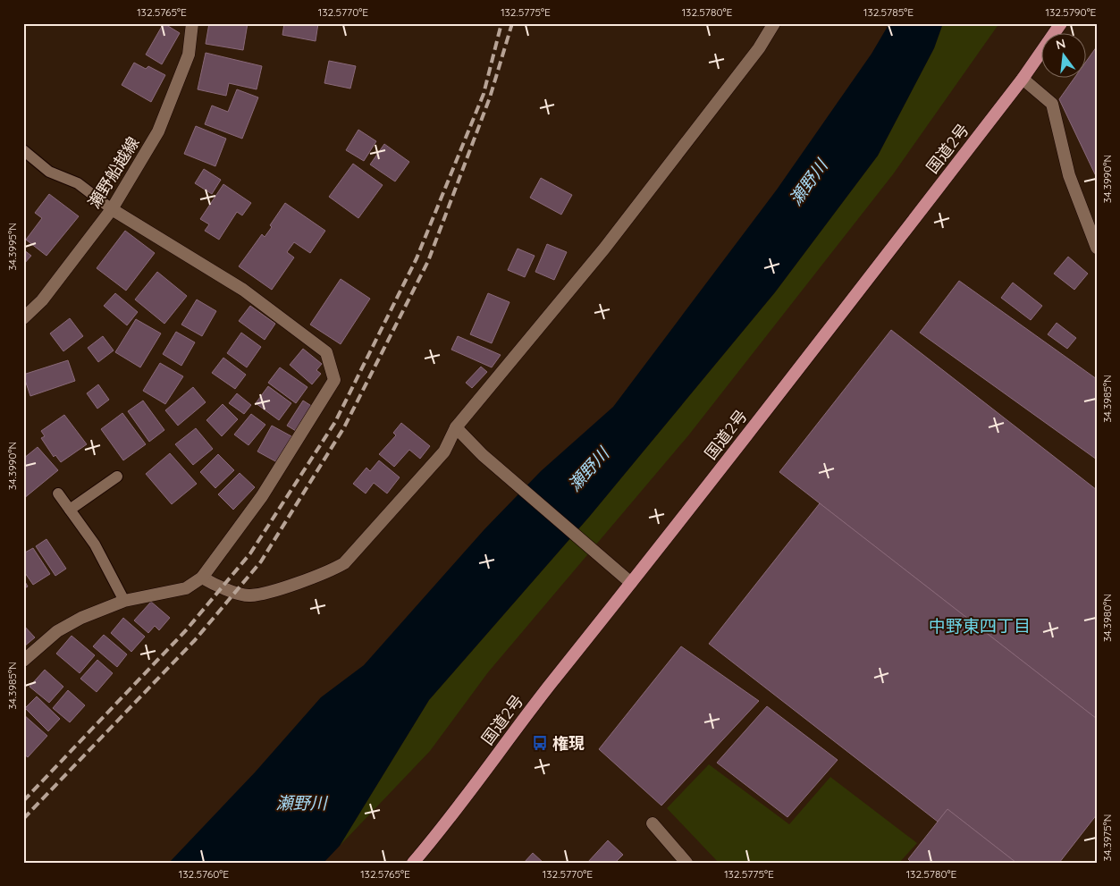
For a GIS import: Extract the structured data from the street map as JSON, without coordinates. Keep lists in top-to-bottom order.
{
  "streets": {
    "highway": ["国道2号"],
    "street": ["瀬野船越線"]
  },
  "districts": ["中野東四丁目"],
  "water": ["瀬野川"],
  "places": {
    "bus stop": ["権現"]
  },
  "north": "top",
  "coordinates": [
    "132.5765°E",
    "132.5770°E",
    "132.5775°E",
    "132.5780°E",
    "132.5785°E",
    "132.5790°E",
    "34.3990°N",
    "34.3995°N",
    "34.3985°N",
    "34.3980°N",
    "34.3975°N",
    "132.5760°E"
  ]
}
